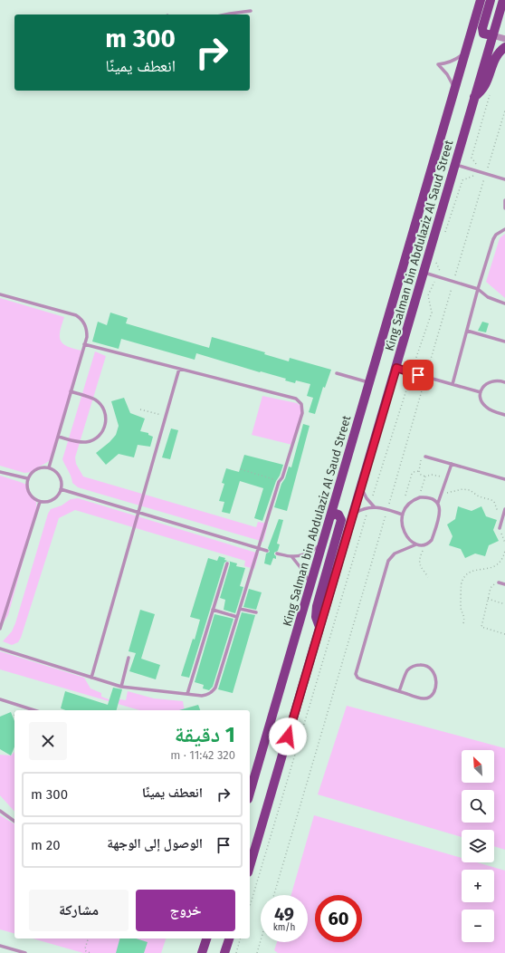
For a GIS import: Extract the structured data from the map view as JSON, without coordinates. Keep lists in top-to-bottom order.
{
  "streets": {
    "main road": ["King Salman bin Abdulaziz Al Saud Street"]
  },
  "north": "top left",
  "page": {
    "turn": ["300 m", "انعطف يمينًا"],
    "heading": ["1 دقيقة", "320 m · 11:42"],
    "map_buttons": ["+", "−"],
    "list": [
      {
        "name": "انعطف يمينًا",
        "value": "300 m"
      },
      {
        "name": "الوصول إلى الوجهة",
        "value": "20 m"
      }
    ],
    "buttons": ["خروج", "مشاركة"],
    "speed": "49 km/h",
    "limit": "60"
  }
}
